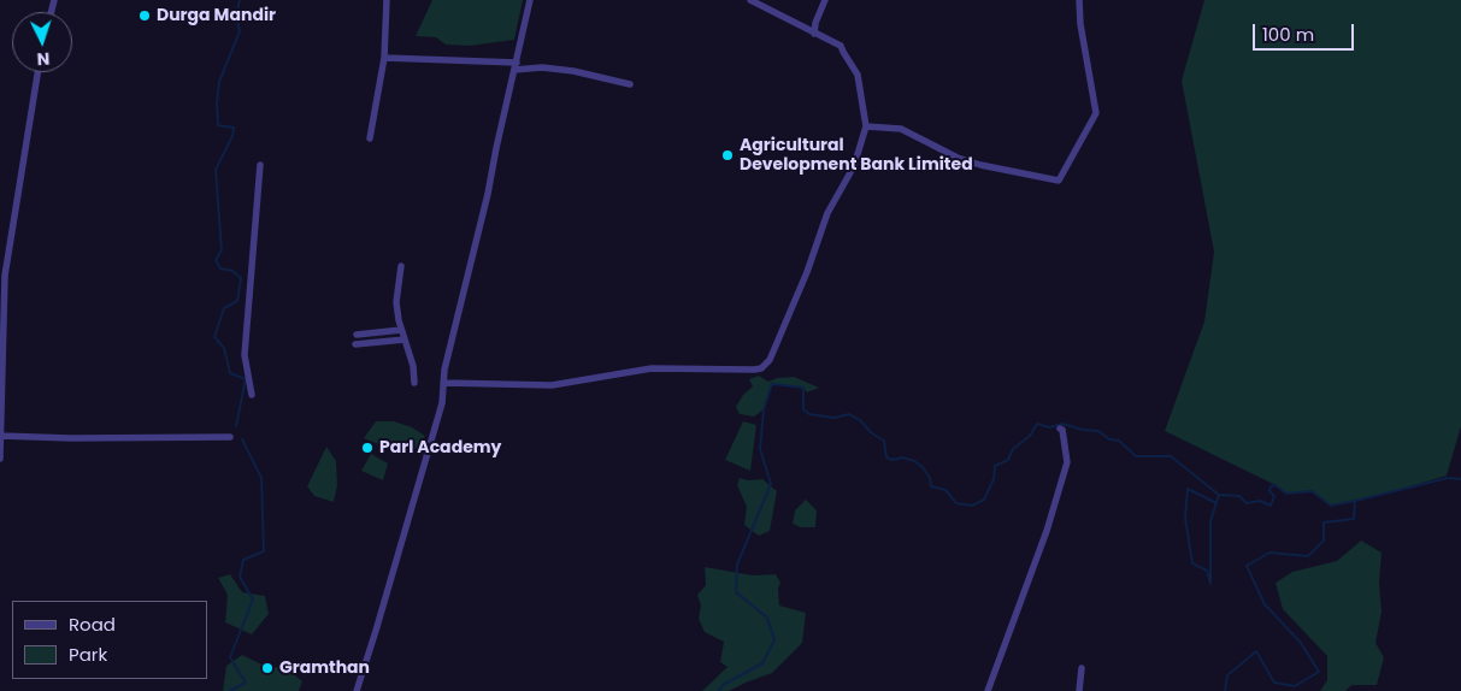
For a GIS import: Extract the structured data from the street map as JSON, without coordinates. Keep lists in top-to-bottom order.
{
  "places": [
    "Durga Mandir",
    "Agricultural Development Bank Limited",
    "Parl Academy",
    "Gramthan"
  ],
  "legend": ["Road", "Park"],
  "scale_bar": "100 m",
  "north": "bottom"
}
